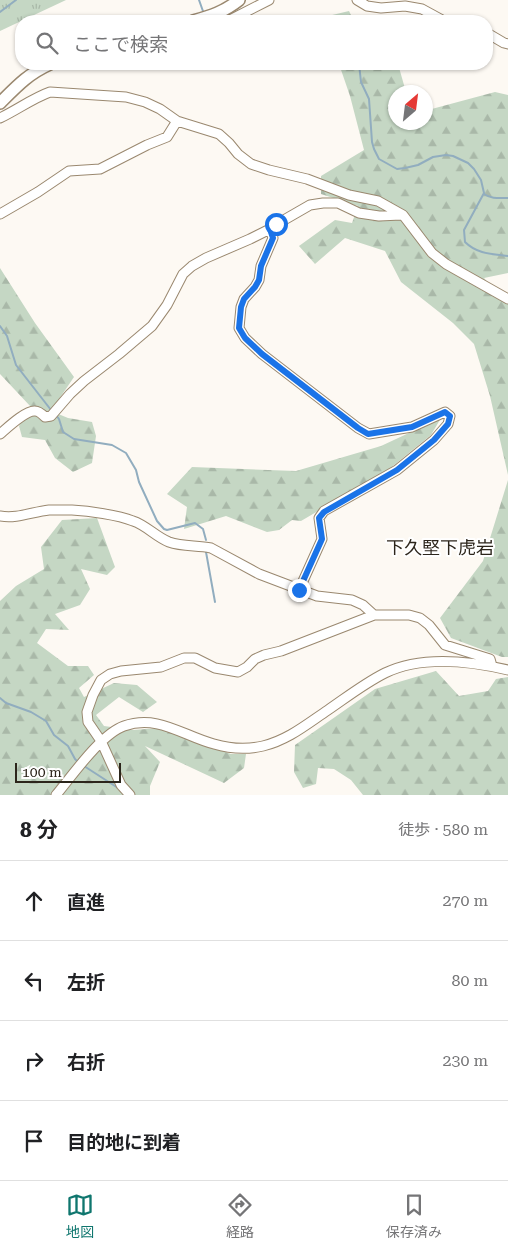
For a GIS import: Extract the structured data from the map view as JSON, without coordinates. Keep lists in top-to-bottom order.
{
  "districts": ["下久堅下虎岩"],
  "scale_bar": "100 m",
  "north": "top right",
  "page": {
    "search": "ここで検索",
    "scale": "100 m",
    "heading": ["8 分", "徒歩 · 580 m"],
    "list": [
      ["直進", "270 m"],
      ["左折", "80 m"],
      ["右折", "230 m"],
      "目的地に到着"
    ],
    "nav": ["地図", "経路", "保存済み"]
  }
}
